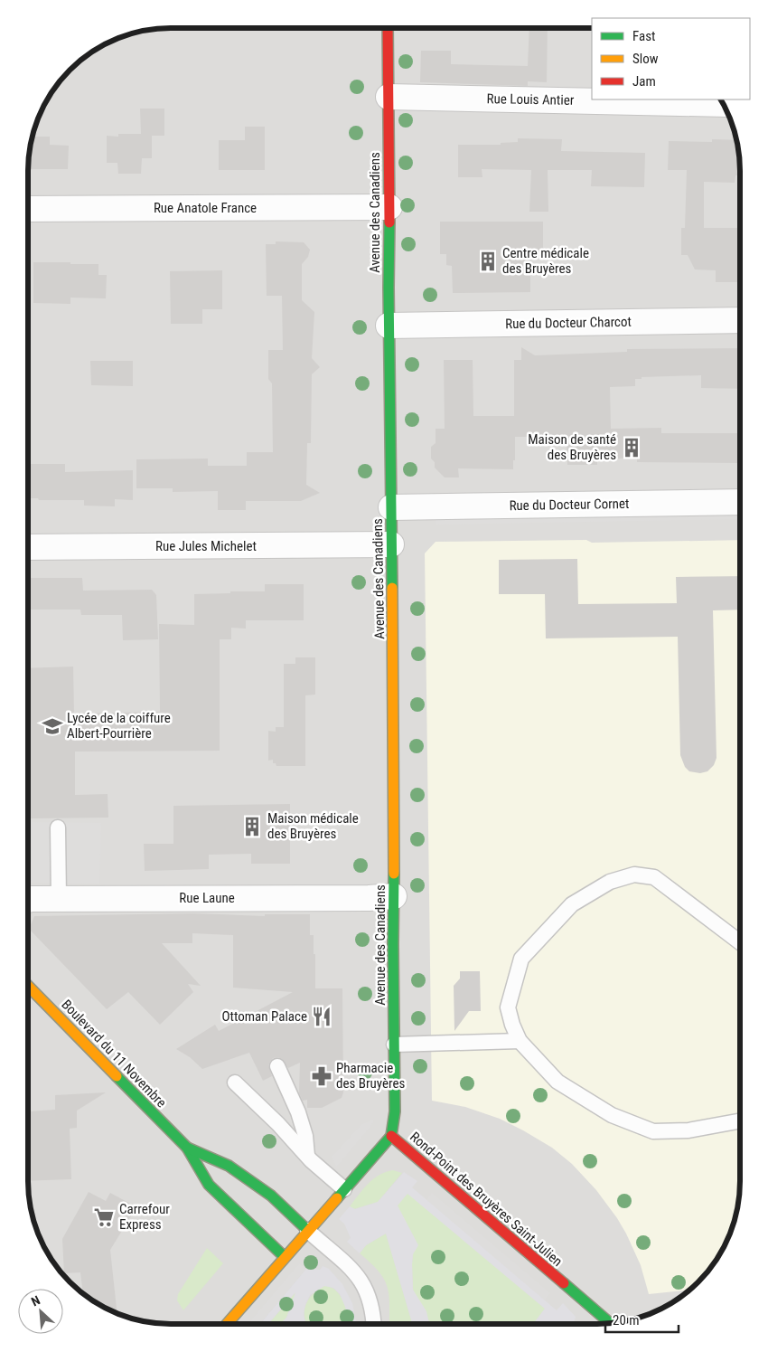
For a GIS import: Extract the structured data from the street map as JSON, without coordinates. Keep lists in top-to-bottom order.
{
  "streets": {
    "main road": ["Avenue des Canadiens", "Boulevard du 11 Novembre", "Rond-Point des Bruyères Saint-Julien"],
    "street": [
      "Rue Louis Antier",
      "Rue Anatole France",
      "Rue du Docteur Charcot",
      "Rue du Docteur Cornet",
      "Rue Jules Michelet",
      "Rue Laune"
    ]
  },
  "crossings": [
    ["Rue Louis Antier", "Avenue des Canadiens"],
    ["Rue Anatole France", "Avenue des Canadiens"],
    ["Avenue des Canadiens", "Rue du Docteur Charcot"],
    ["Avenue des Canadiens", "Rue du Docteur Cornet"],
    ["Avenue des Canadiens", "Rue Jules Michelet"],
    ["Avenue des Canadiens", "Rue Laune"],
    ["Avenue des Canadiens", "Rond-Point des Bruyères Saint-Julien"],
    ["Boulevard du 11 Novembre", "Rond-Point des Bruyères Saint-Julien"]
  ],
  "places": {
    "building": ["Centre médicale des Bruyères", "Maison de santé des Bruyères", "Maison médicale des Bruyères"],
    "school or university": ["Lycée de la coiffure Albert-Pourrière"],
    "restaurant": ["Ottoman Palace"],
    "pharmacy": ["Pharmacie des Bruyères"],
    "supermarket": ["Carrefour Express"]
  },
  "legend": ["Fast", "Slow", "Jam"],
  "scale_bar": "20 m",
  "north": "top left"
}
